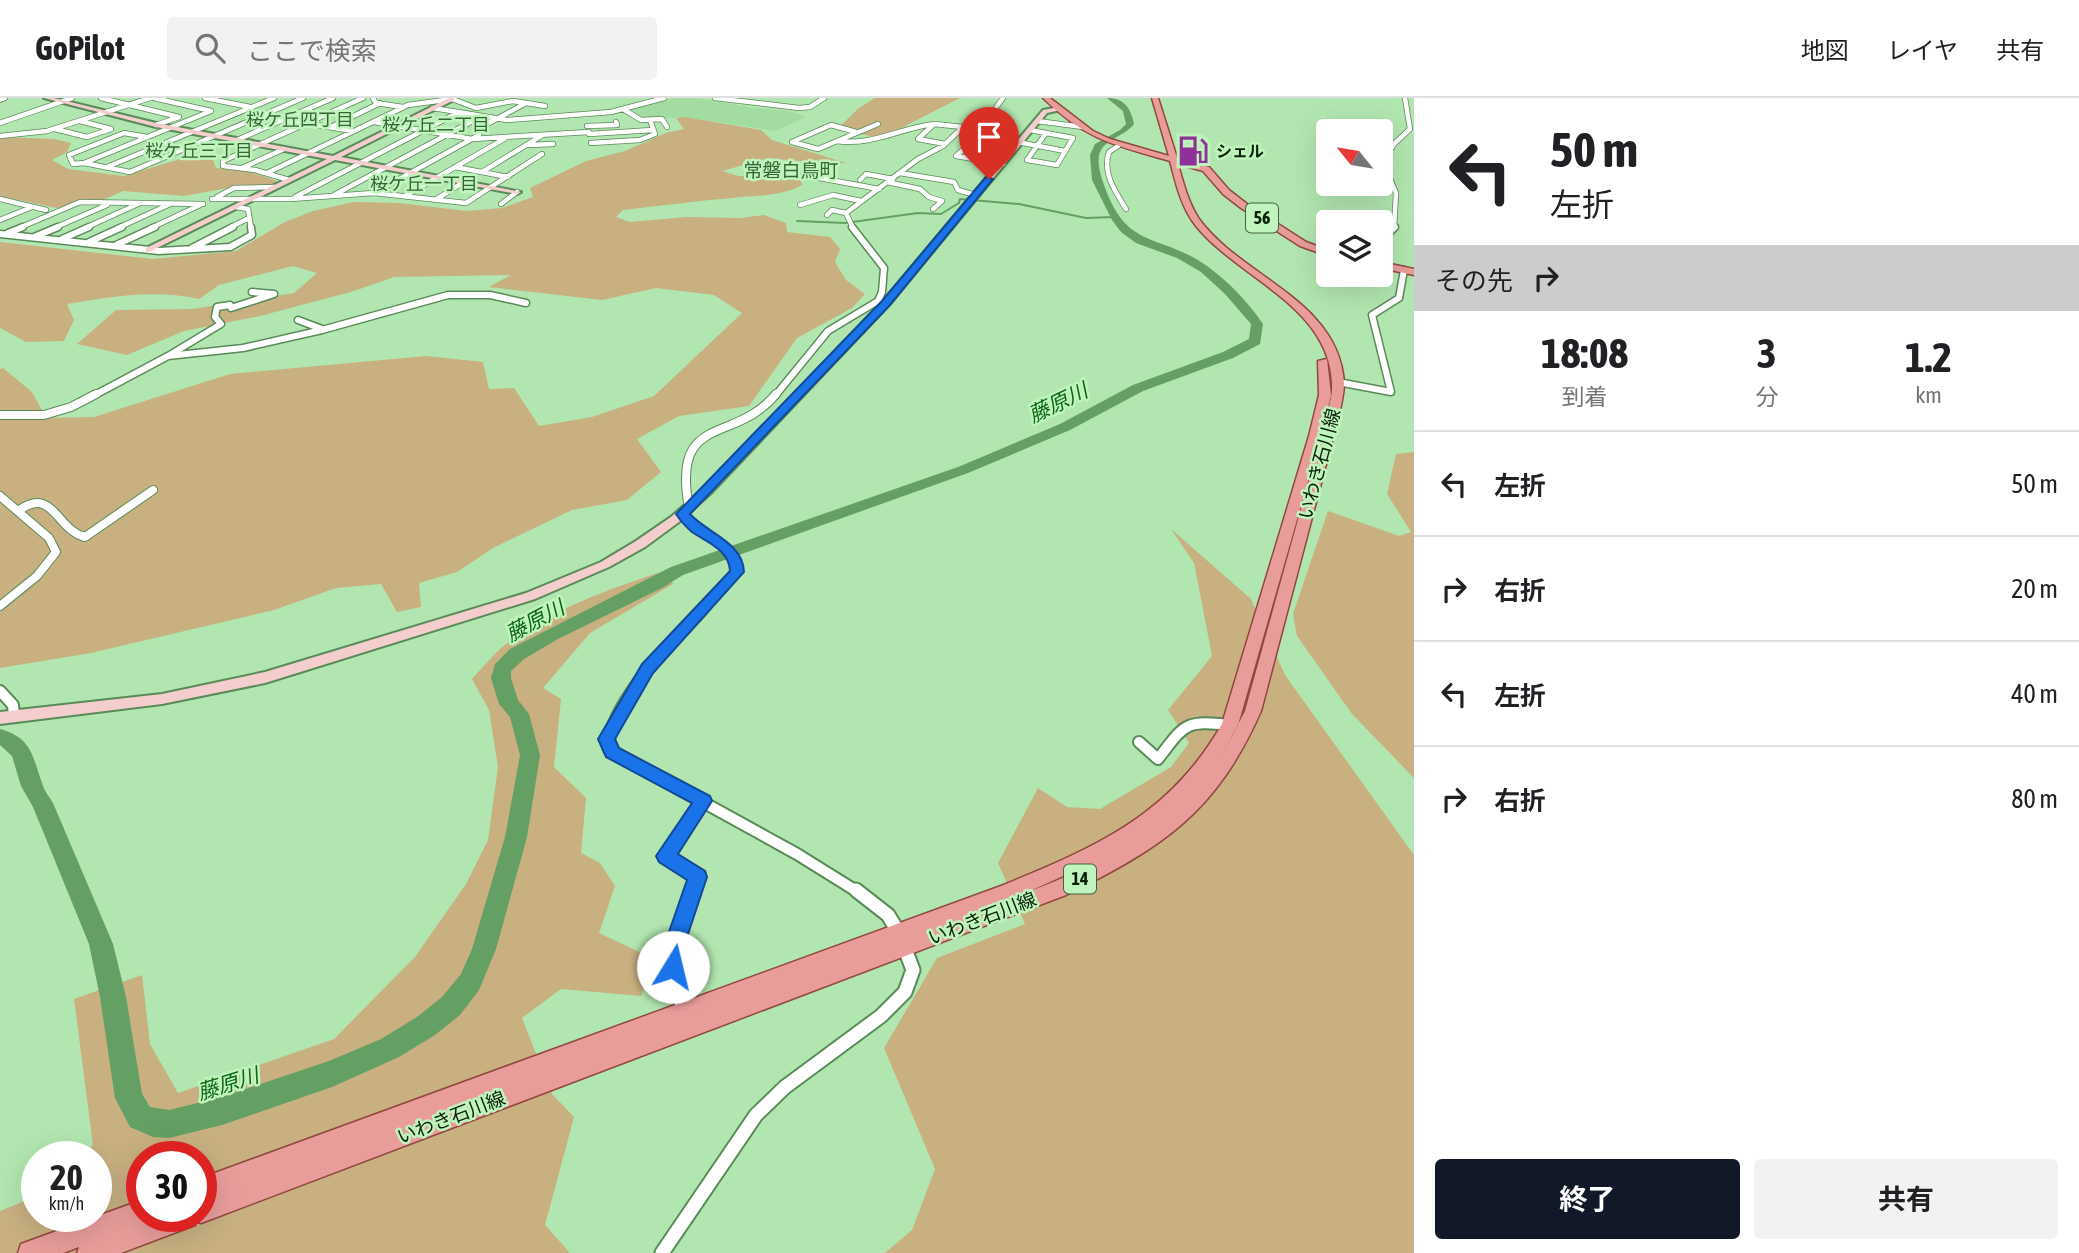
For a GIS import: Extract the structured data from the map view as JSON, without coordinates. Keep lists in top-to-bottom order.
{
  "streets": {
    "main road": ["56", "いわき石川線", "14"]
  },
  "crossings": [
    ["56", "いわき石川線"]
  ],
  "districts": [
    "桜ケ丘四丁目",
    "桜ケ丘二丁目",
    "桜ケ丘三丁目",
    "常磐白鳥町",
    "桜ケ丘一丁目"
  ],
  "water": ["藤原川"],
  "places": {
    "fuel station": ["シェル"]
  },
  "north": "top left",
  "page": {
    "header": "GoPilot",
    "search": "ここで検索",
    "nav": ["地図", "レイヤ", "共有"],
    "turn": ["50 m", "左折"],
    "then": "その先",
    "eta": [
      "18:08",
      "到着",
      "3",
      "分",
      "1.2",
      "km"
    ],
    "list": [
      {
        "name": "左折",
        "value": "50 m"
      },
      {
        "name": "右折",
        "value": "20 m"
      },
      {
        "name": "左折",
        "value": "40 m"
      },
      {
        "name": "右折",
        "value": "80 m"
      }
    ],
    "speed": "20 km/h",
    "limit": "30",
    "buttons": ["終了", "共有"]
  }
}
